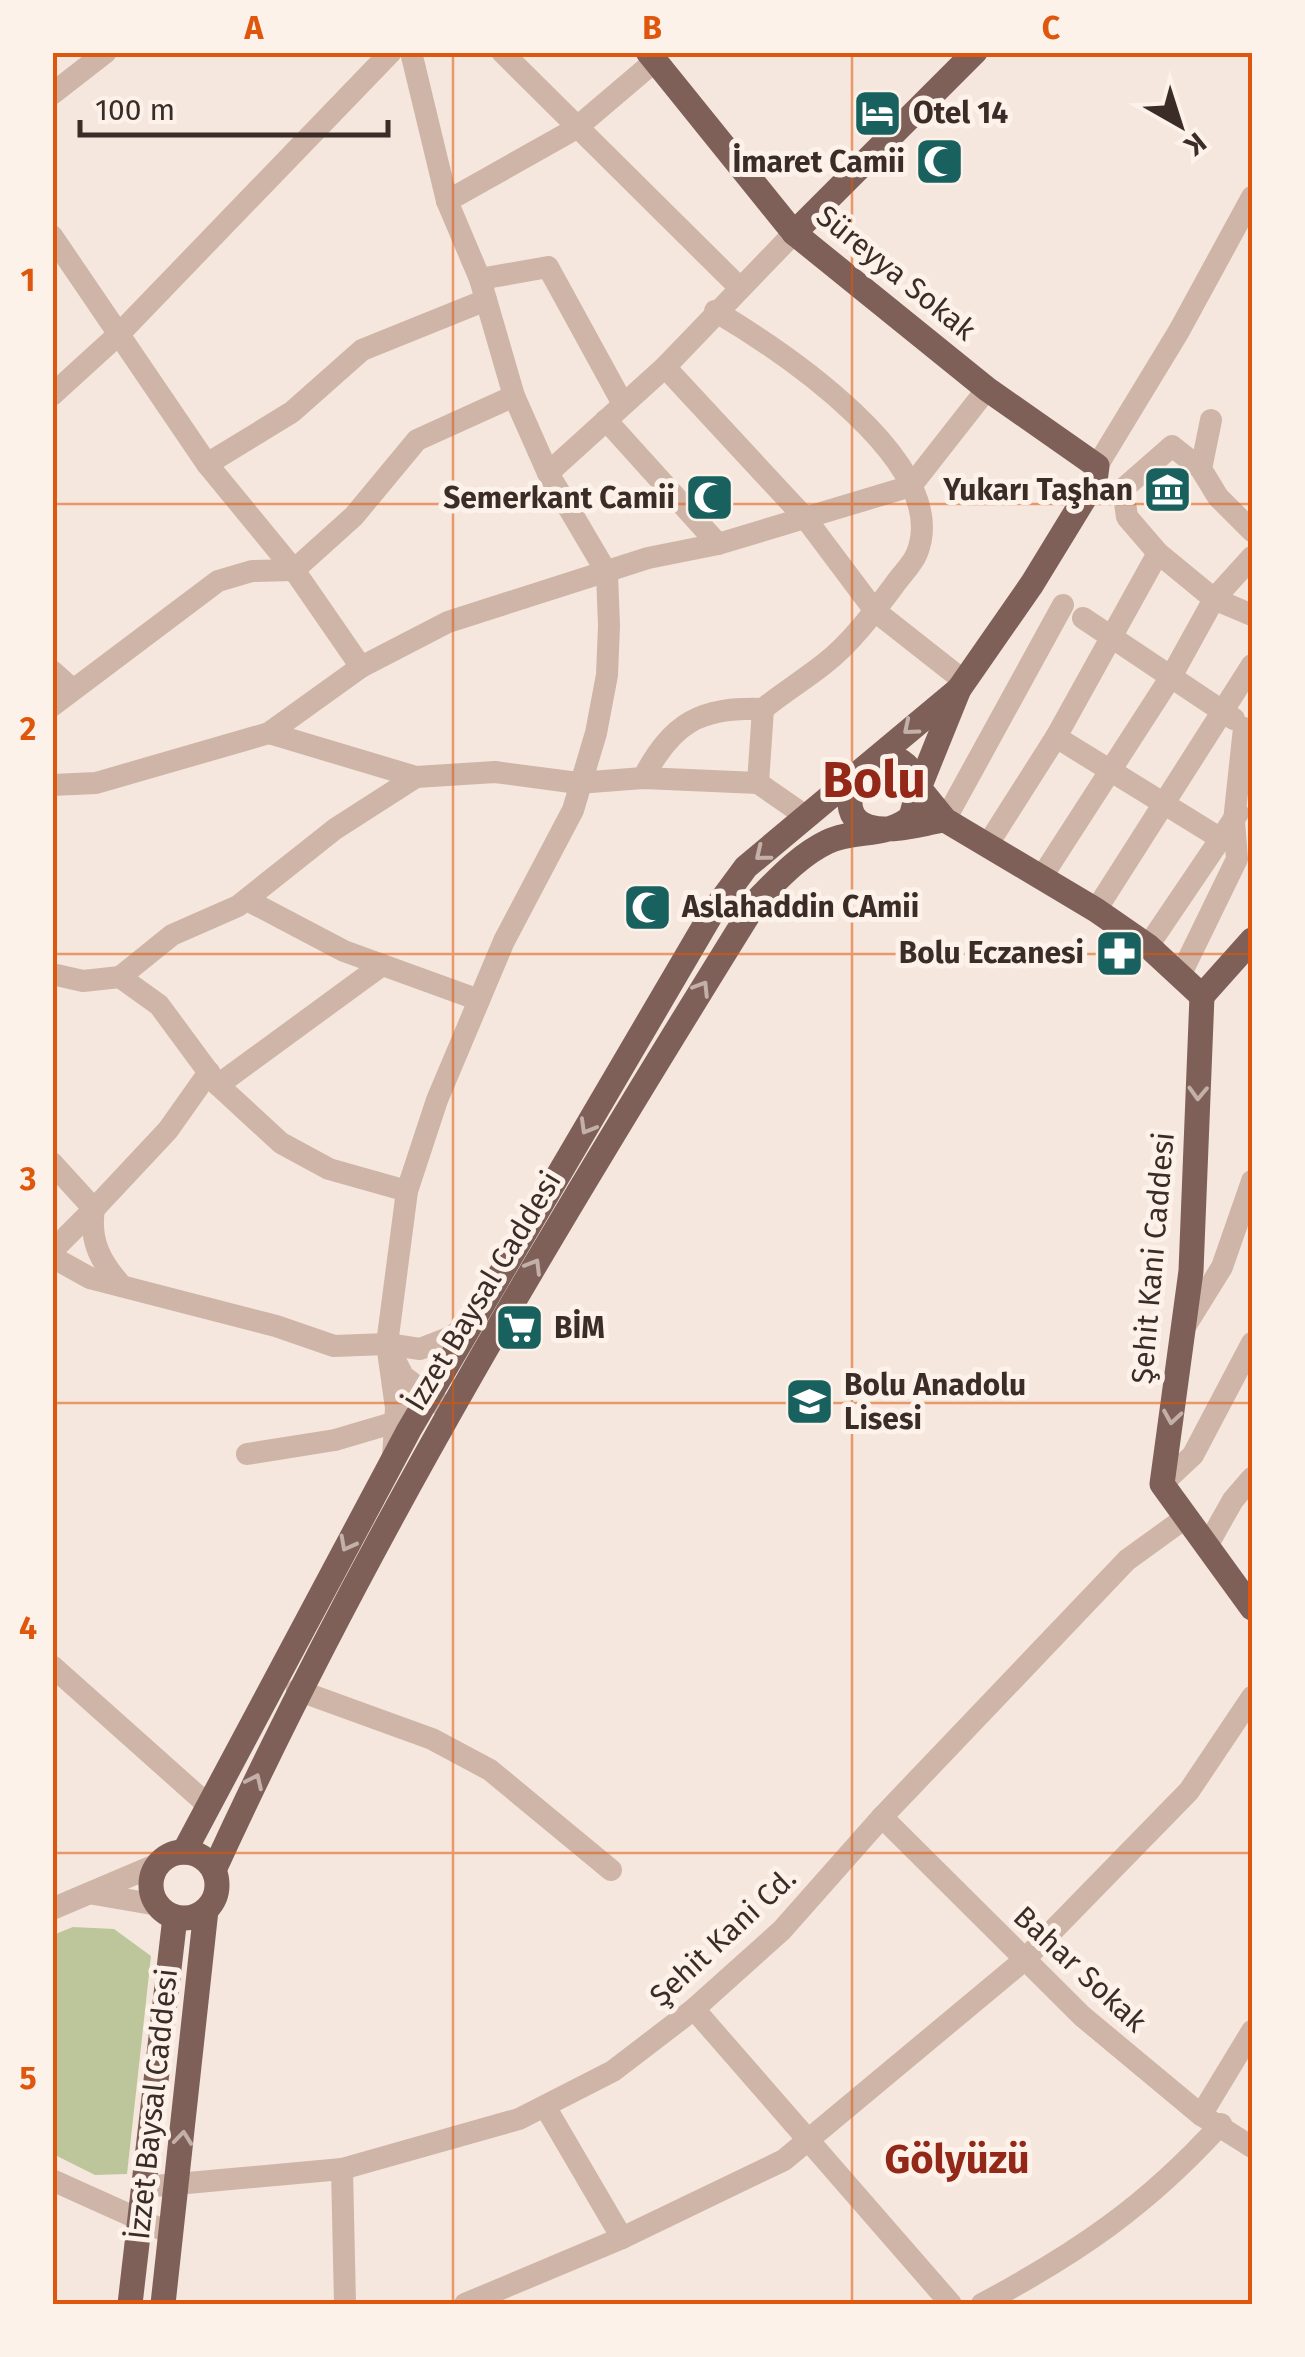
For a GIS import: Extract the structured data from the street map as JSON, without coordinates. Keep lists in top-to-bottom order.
{
  "streets": {
    "main road": ["Süreyya Sokak", "Şehit Kani Caddesi", "İzzet Baysal Caddesi"],
    "street": ["Şehit Kani Cd.", "Bahar Sokak"]
  },
  "crossings": [
    ["Süreyya Sokak", "İzzet Baysal Caddesi"],
    ["İzzet Baysal Caddesi", "Şehit Kani Cd."],
    ["Şehit Kani Cd.", "Bahar Sokak"]
  ],
  "one_way": ["Şehit Kani Caddesi"],
  "districts": ["Bolu", "Gölyüzü"],
  "places": {
    "hotel": ["Otel 14"],
    "mosque": ["İmaret Camii", "Semerkant Camii", "Aslahaddin CAmii"],
    "museum": ["Yukarı Taşhan"],
    "pharmacy": ["Bolu Eczanesi"],
    "supermarket": ["BİM"],
    "school or university": ["Bolu Anadolu Lisesi"]
  },
  "scale_bar": "100 m",
  "north": "bottom right",
  "grid": {
    "columns": ["A", "B", "C"],
    "rows": [
      "1",
      "2",
      "3",
      "4",
      "5"
    ]
  }
}
